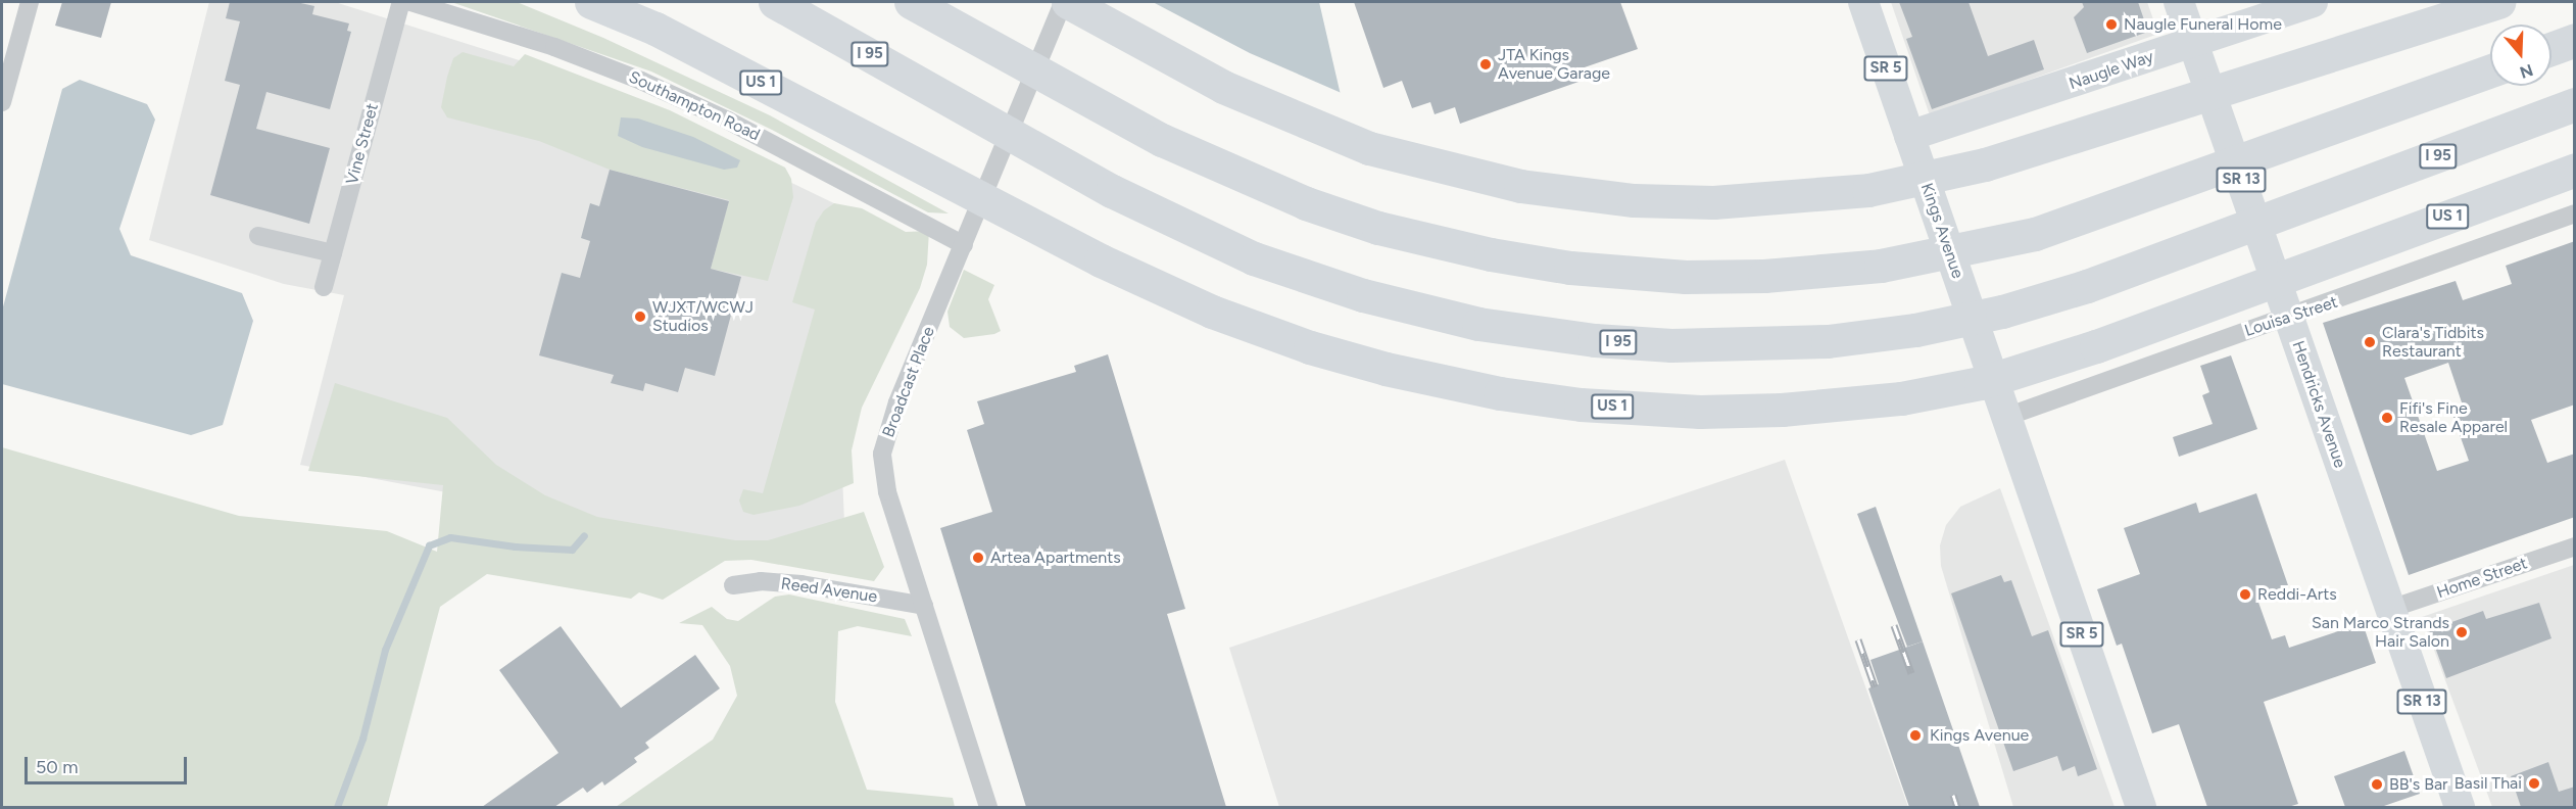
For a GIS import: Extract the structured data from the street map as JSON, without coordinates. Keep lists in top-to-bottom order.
{
  "streets": {
    "highway": ["I 95", "US 1"],
    "main road": [
      "SR 5",
      "Naugle Way",
      "SR 13",
      "Kings Avenue",
      "Hendricks Avenue"
    ],
    "street": [
      "Southampton Road",
      "Vine Street",
      "Louisa Street",
      "Broadcast Place",
      "Home Street",
      "Reed Avenue"
    ]
  },
  "crossings": [
    ["Naugle Way", "Kings Avenue"],
    ["Naugle Way", "Hendricks Avenue"],
    ["Southampton Road", "Broadcast Place"],
    ["Kings Avenue", "Louisa Street"],
    ["Louisa Street", "Hendricks Avenue"],
    ["Broadcast Place", "Reed Avenue"],
    ["Hendricks Avenue", "Home Street"]
  ],
  "places": [
    "Naugle Funeral Home",
    "JTA Kings Avenue Garage",
    "WJXT/WCWJ Studios",
    "Clara's Tidbits Restaurant",
    "Fifi's Fine Resale Apparel",
    "Artea Apartments",
    "Reddi-Arts",
    "San Marco Strands Hair Salon",
    "Kings Avenue",
    "Basil Thai",
    "BB's Bar"
  ],
  "scale_bar": "50 m",
  "north": "bottom"
}
